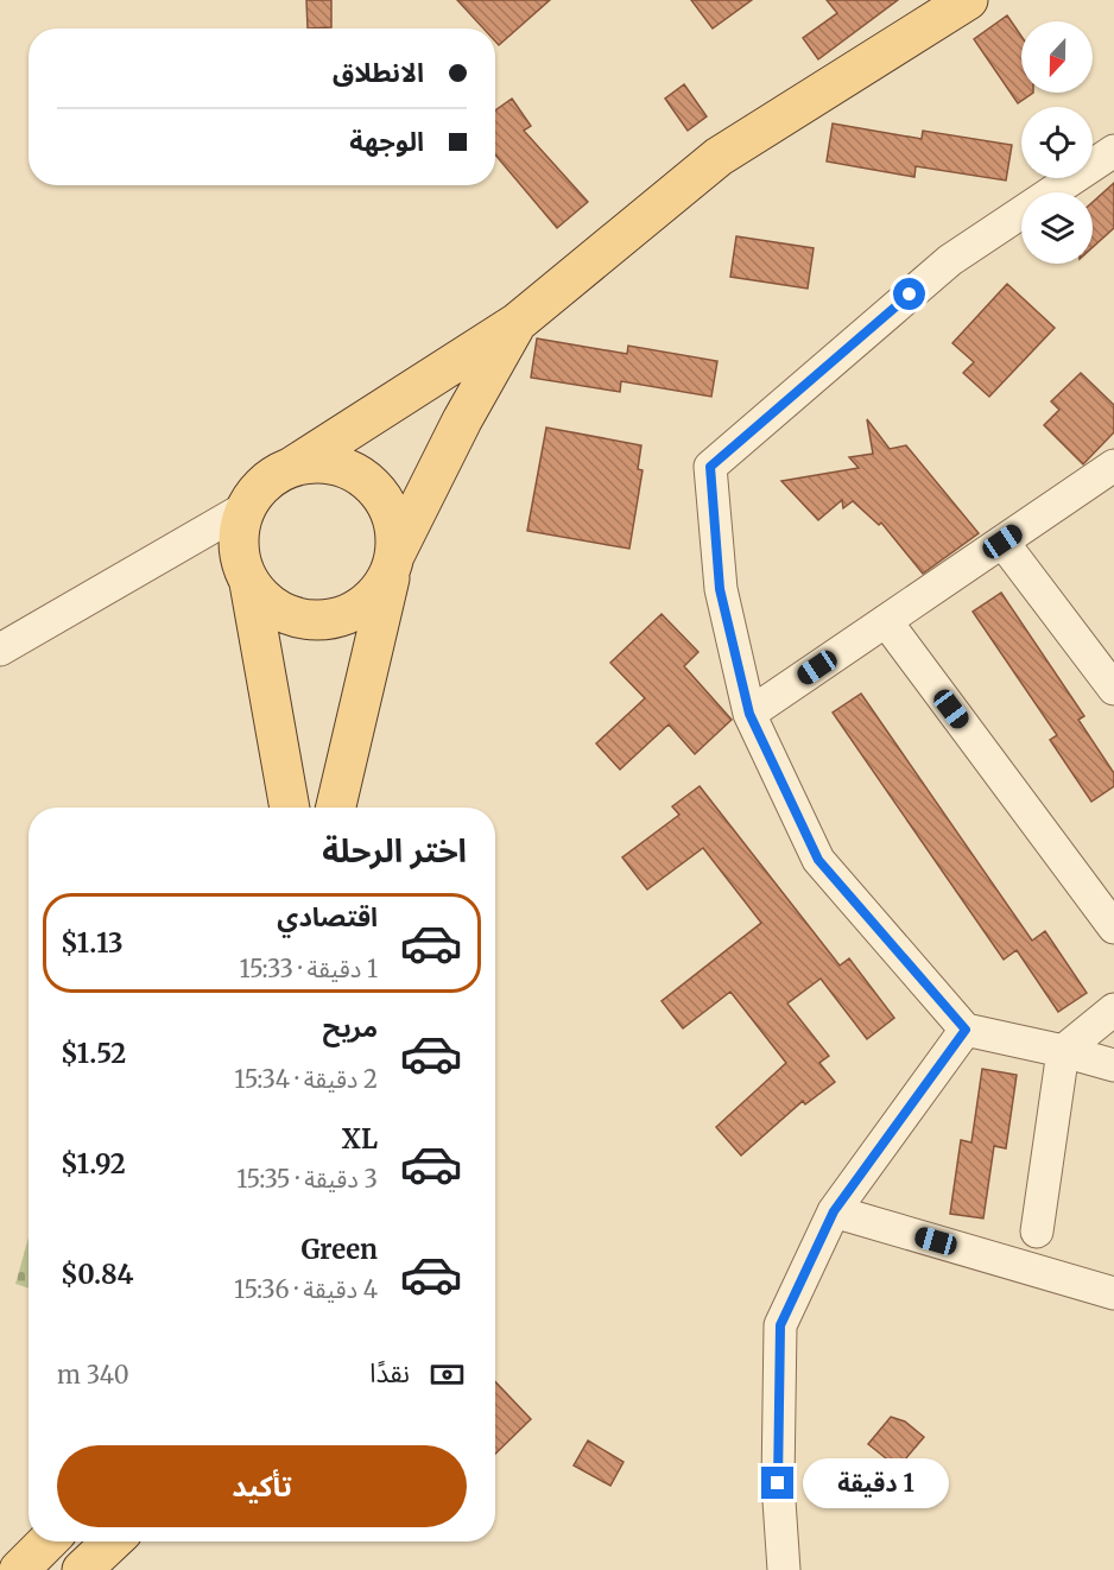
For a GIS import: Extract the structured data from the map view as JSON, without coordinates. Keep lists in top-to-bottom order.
{
  "north": "bottom",
  "page": {
    "banner": ["الانطلاق", "الوجهة"],
    "heading": "اختر الرحلة",
    "list": [
      {
        "name": "اقتصادي",
        "note": "1 دقيقة · 15:33",
        "value": "$1.13"
      },
      {
        "name": "مريح",
        "note": "2 دقيقة · 15:34",
        "value": "$1.52"
      },
      {
        "name": "XL",
        "note": "3 دقيقة · 15:35",
        "value": "$1.92"
      },
      {
        "name": "Green",
        "note": "4 دقيقة · 15:36",
        "value": "$0.84"
      }
    ],
    "pay": ["نقدًا", "340 m"],
    "buttons": "تأكيد",
    "bubble": "1 دقيقة"
  }
}
